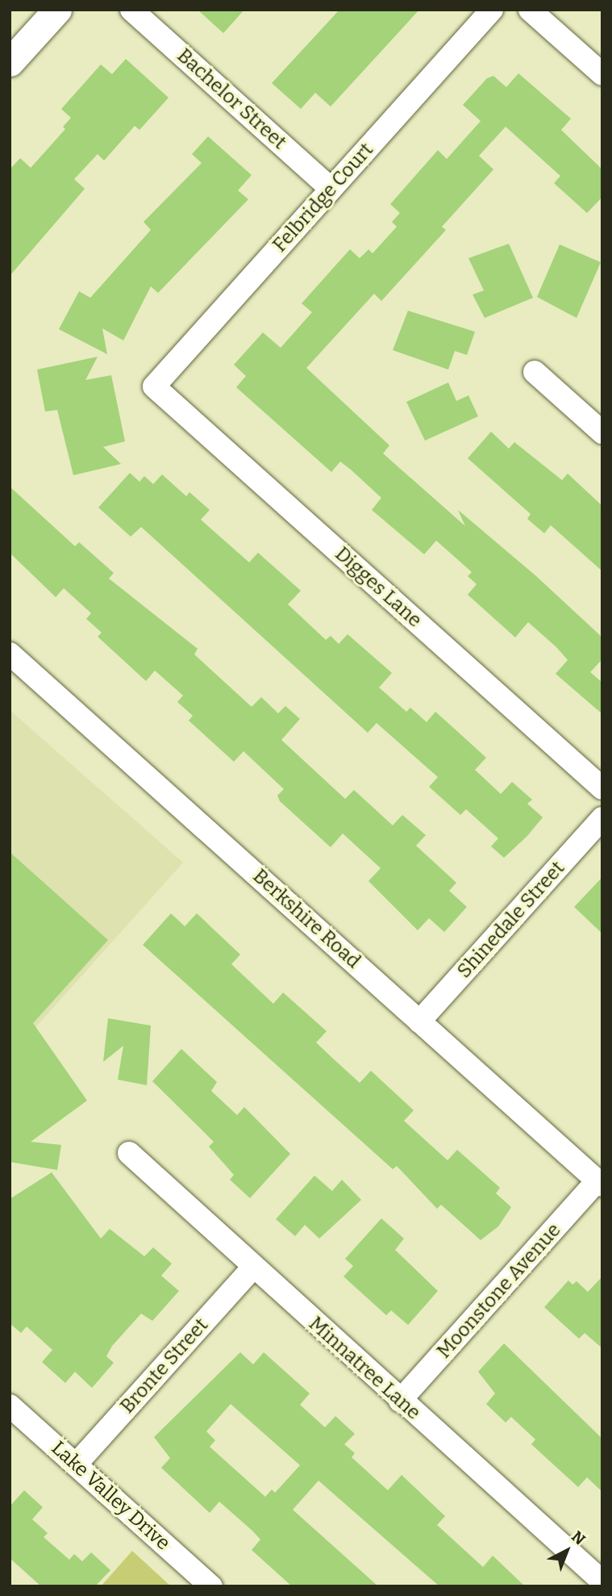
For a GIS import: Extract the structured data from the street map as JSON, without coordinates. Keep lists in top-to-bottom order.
{
  "streets": {
    "street": [
      "Bachelor Street",
      "Felbridge Court",
      "Digges Lane",
      "Berkshire Road",
      "Shinedale Street",
      "Moonstone Avenue",
      "Bronte Street",
      "Minnatree Lane",
      "Lake Valley Drive"
    ]
  },
  "crossings": [
    ["Bachelor Street", "Felbridge Court"],
    ["Felbridge Court", "Digges Lane"],
    ["Berkshire Road", "Shinedale Street"],
    ["Berkshire Road", "Moonstone Avenue"],
    ["Moonstone Avenue", "Minnatree Lane"],
    ["Bronte Street", "Minnatree Lane"],
    ["Bronte Street", "Lake Valley Drive"]
  ],
  "north": "top right"
}
